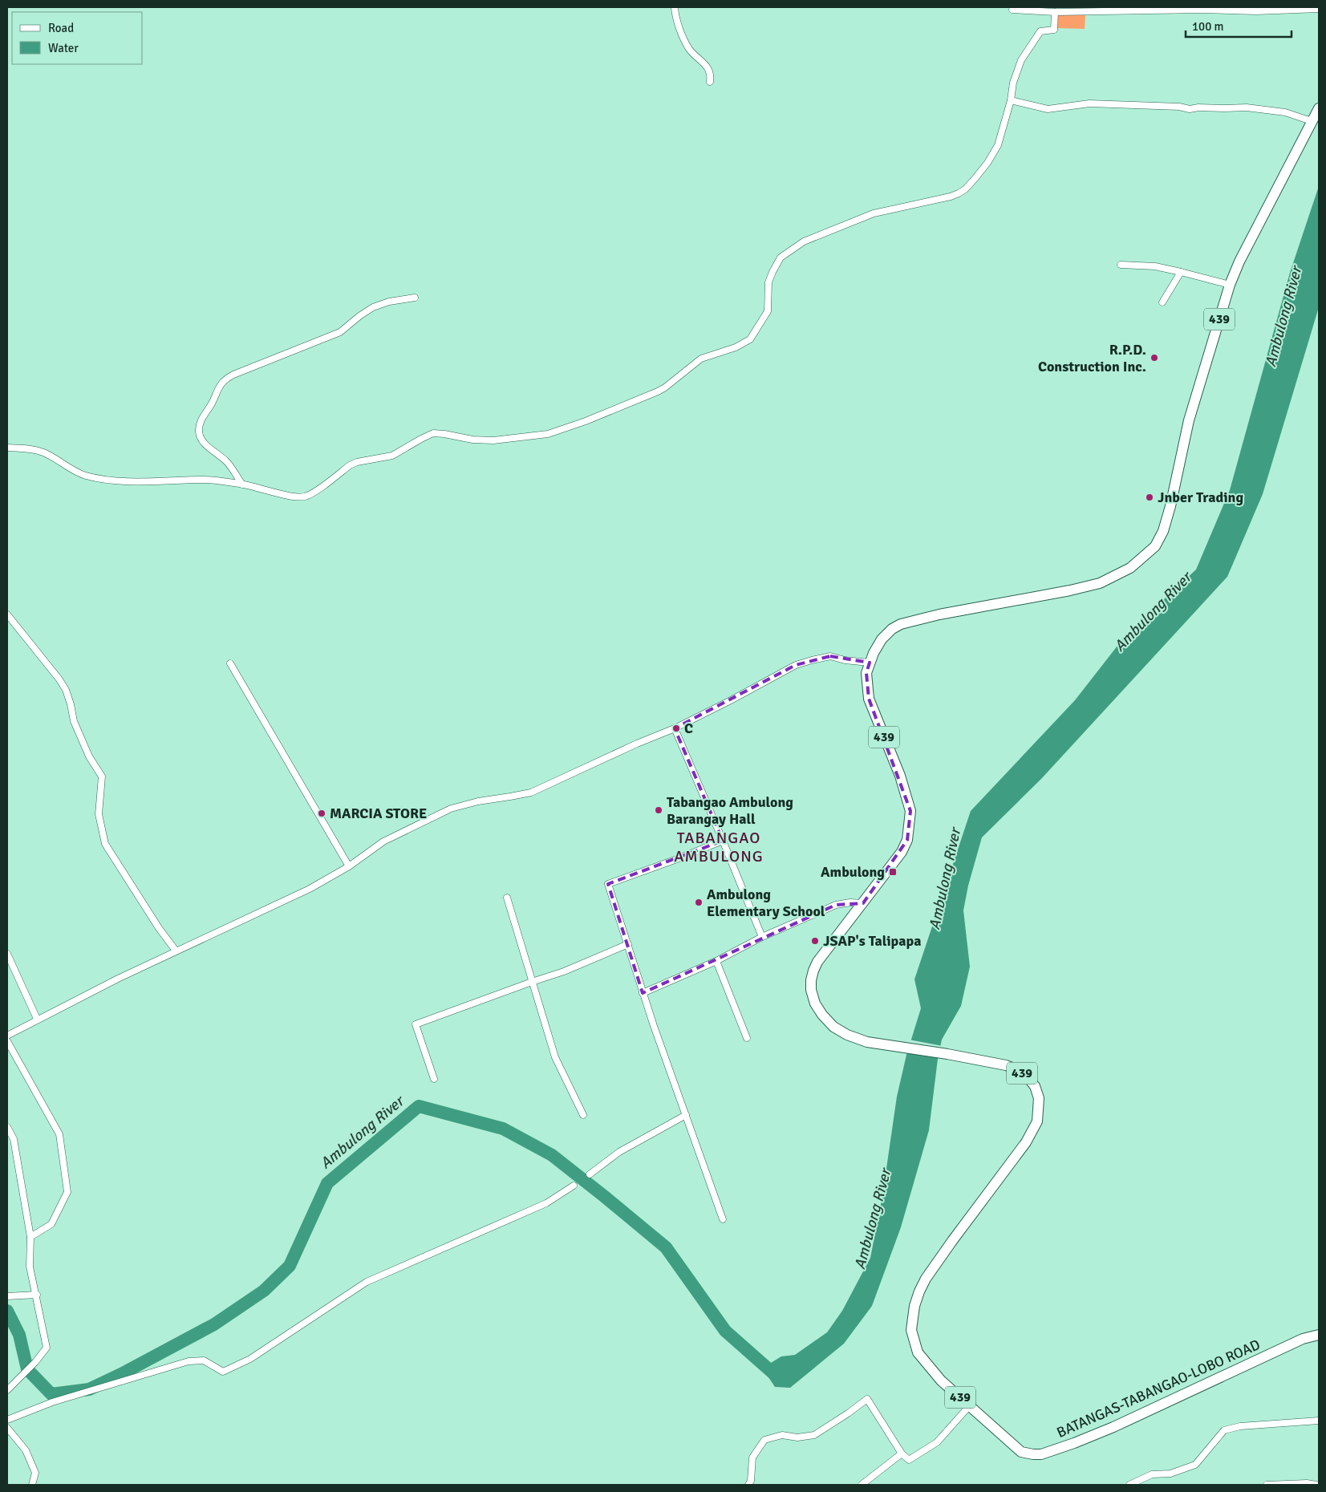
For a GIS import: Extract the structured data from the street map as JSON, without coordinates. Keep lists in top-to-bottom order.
{
  "streets": {
    "main road": ["439", "BATANGAS-TABANGAO-LOBO ROAD"]
  },
  "districts": ["TABANGAO AMBULONG"],
  "water": ["Ambulong River"],
  "places": {
    "other": [
      "R.P.D. Construction Inc.",
      "Jnber Trading",
      "C",
      "Tabangao Ambulong Barangay Hall",
      "MARCIA STORE",
      "Ambulong Elementary School",
      "JSAP's Talipapa"
    ],
    "transit": ["Ambulong"]
  },
  "legend": ["Road", "Water"],
  "scale_bar": "100 m"
}
